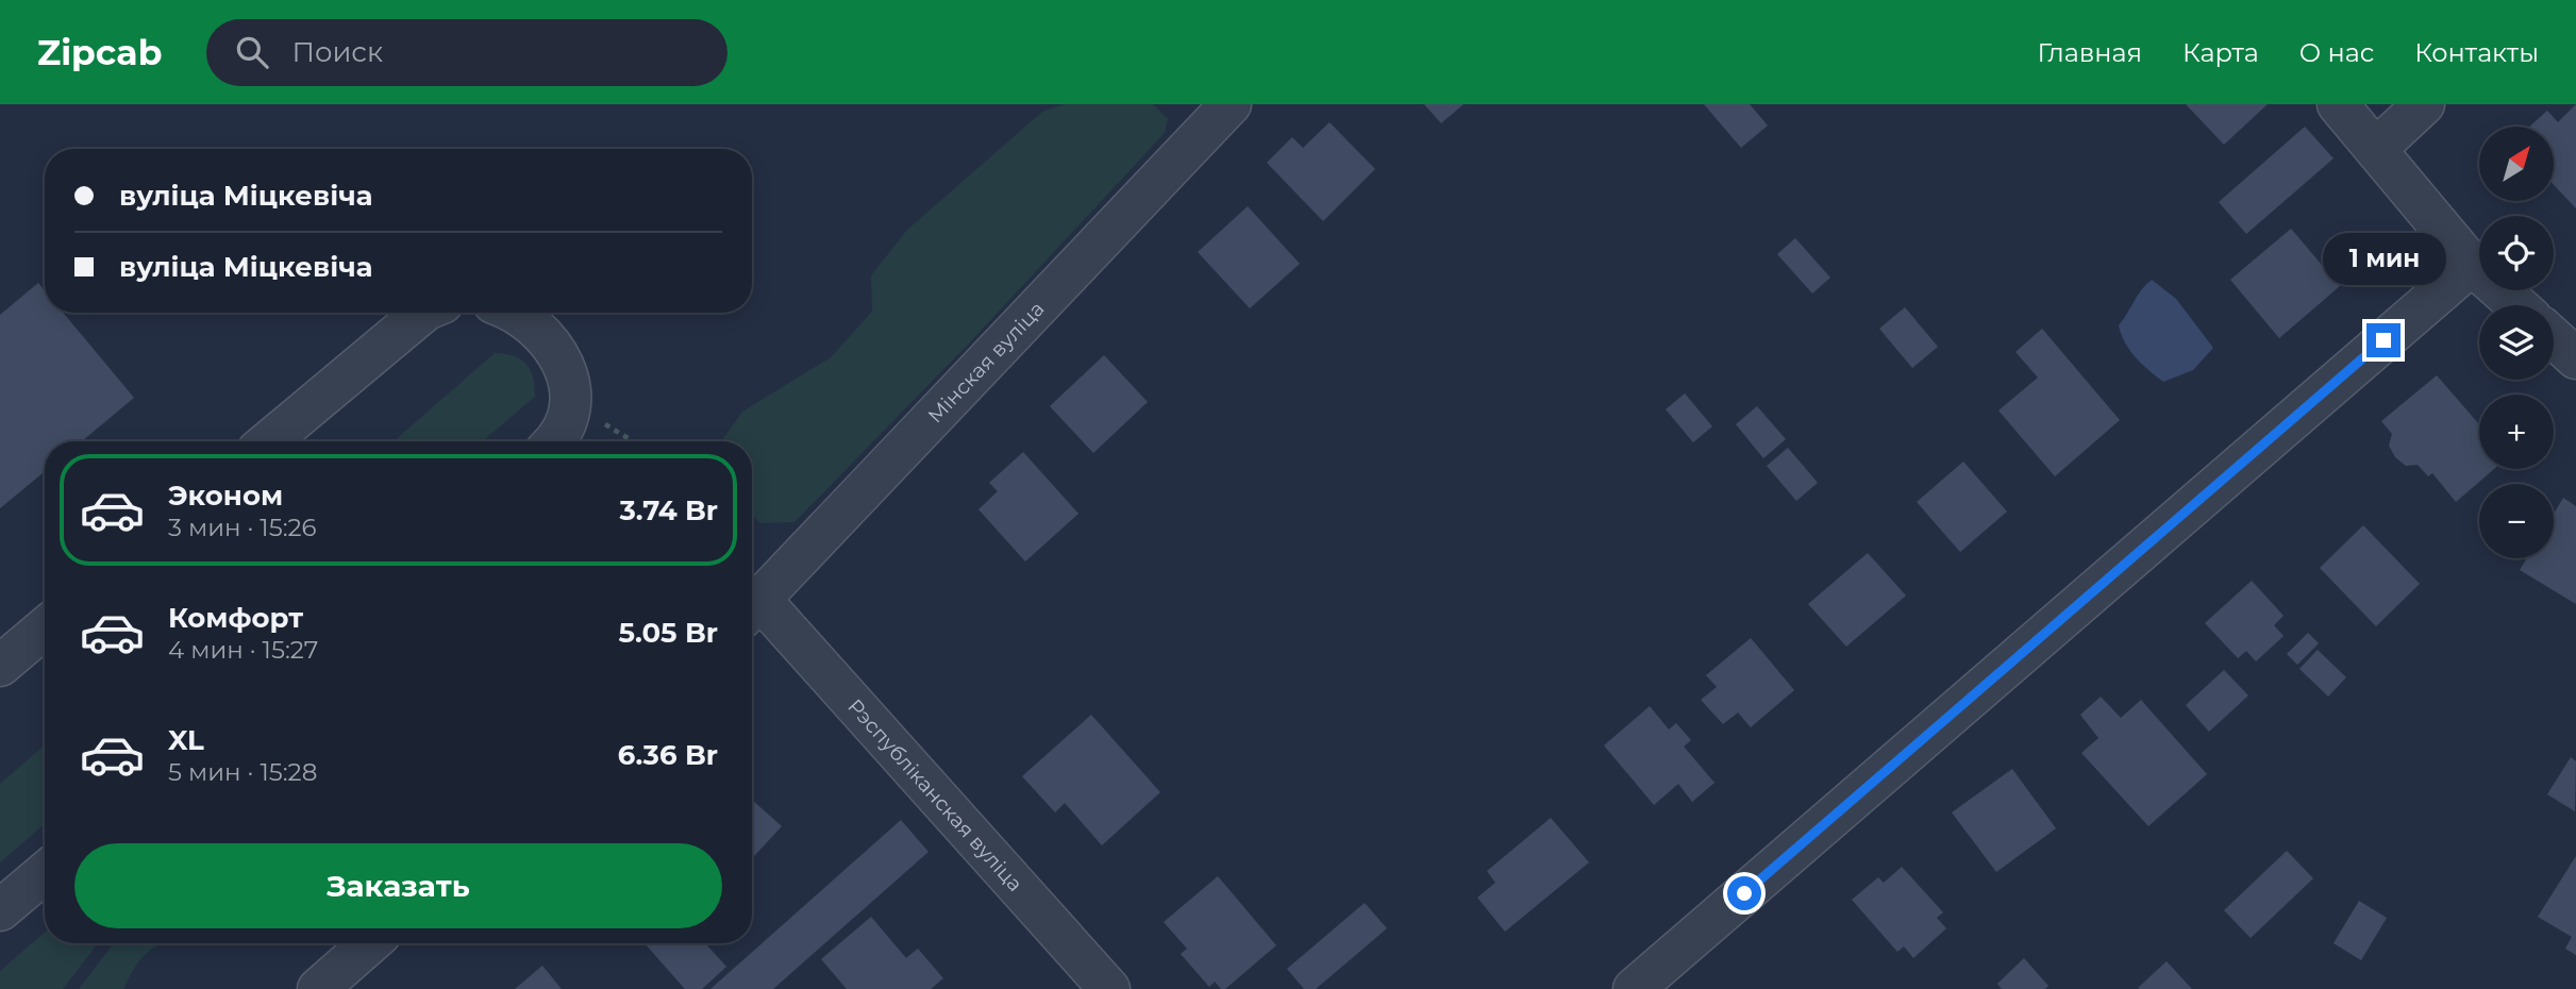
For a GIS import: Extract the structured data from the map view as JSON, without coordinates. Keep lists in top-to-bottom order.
{
  "streets": {
    "street": ["Мінская вуліца", "Рэспубліканская вуліца"]
  },
  "crossings": [
    ["Мінская вуліца", "Рэспубліканская вуліца"]
  ],
  "north": "top right",
  "page": {
    "header": "Zipcab",
    "search": "Поиск",
    "nav": [
      "Главная",
      "Карта",
      "О нас",
      "Контакты"
    ],
    "map_buttons": ["+", "−"],
    "banner": ["вуліца Міцкевіча", "вуліца Міцкевіча"],
    "bubble": "1 мин",
    "list": [
      {
        "name": "Эконом",
        "note": "3 мин · 15:26",
        "value": "3.74 Br"
      },
      {
        "name": "Комфорт",
        "note": "4 мин · 15:27",
        "value": "5.05 Br"
      },
      {
        "name": "XL",
        "note": "5 мин · 15:28",
        "value": "6.36 Br"
      }
    ],
    "buttons": "Заказать"
  }
}
